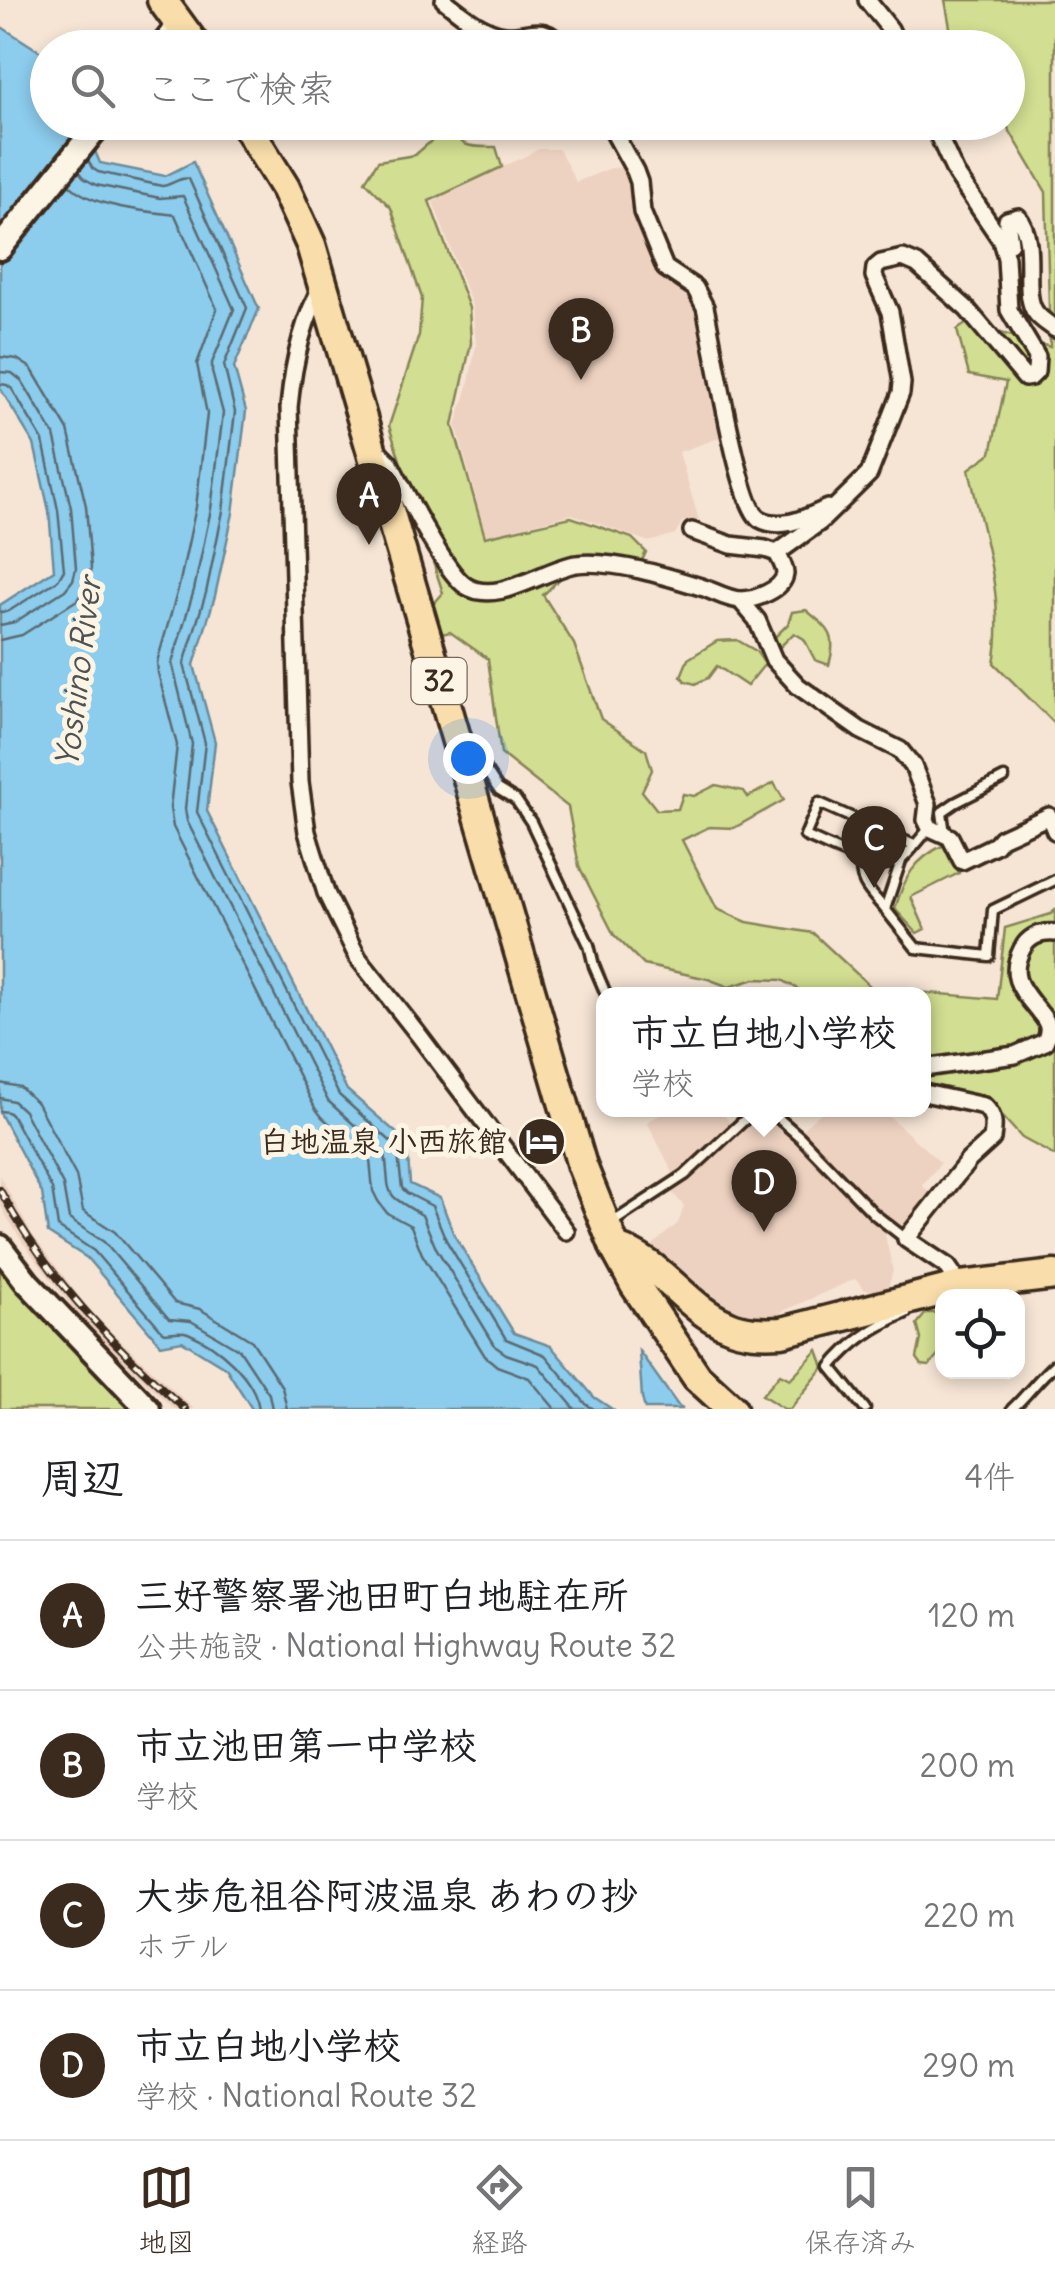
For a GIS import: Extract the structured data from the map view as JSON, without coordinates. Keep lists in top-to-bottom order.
{
  "streets": {
    "highway": ["32"]
  },
  "water": ["Yoshino River"],
  "places": {
    "hotel": ["白地温泉 小西旅館"]
  },
  "page": {
    "search": "ここで検索",
    "pins": [
      "B",
      "A",
      "C",
      "D"
    ],
    "popup": ["市立白地小学校", "学校"],
    "heading": ["周辺", "4件"],
    "list": [
      {
        "mark": "A",
        "name": "三好警察署池田町白地駐在所",
        "note": "公共施設 · National Highway Route 32",
        "value": "120 m"
      },
      {
        "mark": "B",
        "name": "市立池田第一中学校",
        "note": "学校",
        "value": "200 m"
      },
      {
        "mark": "C",
        "name": "大歩危祖谷阿波温泉 あわの抄",
        "note": "ホテル",
        "value": "220 m"
      },
      {
        "mark": "D",
        "name": "市立白地小学校",
        "note": "学校 · National Route 32",
        "value": "290 m"
      }
    ],
    "nav": ["地図", "経路", "保存済み"]
  }
}
